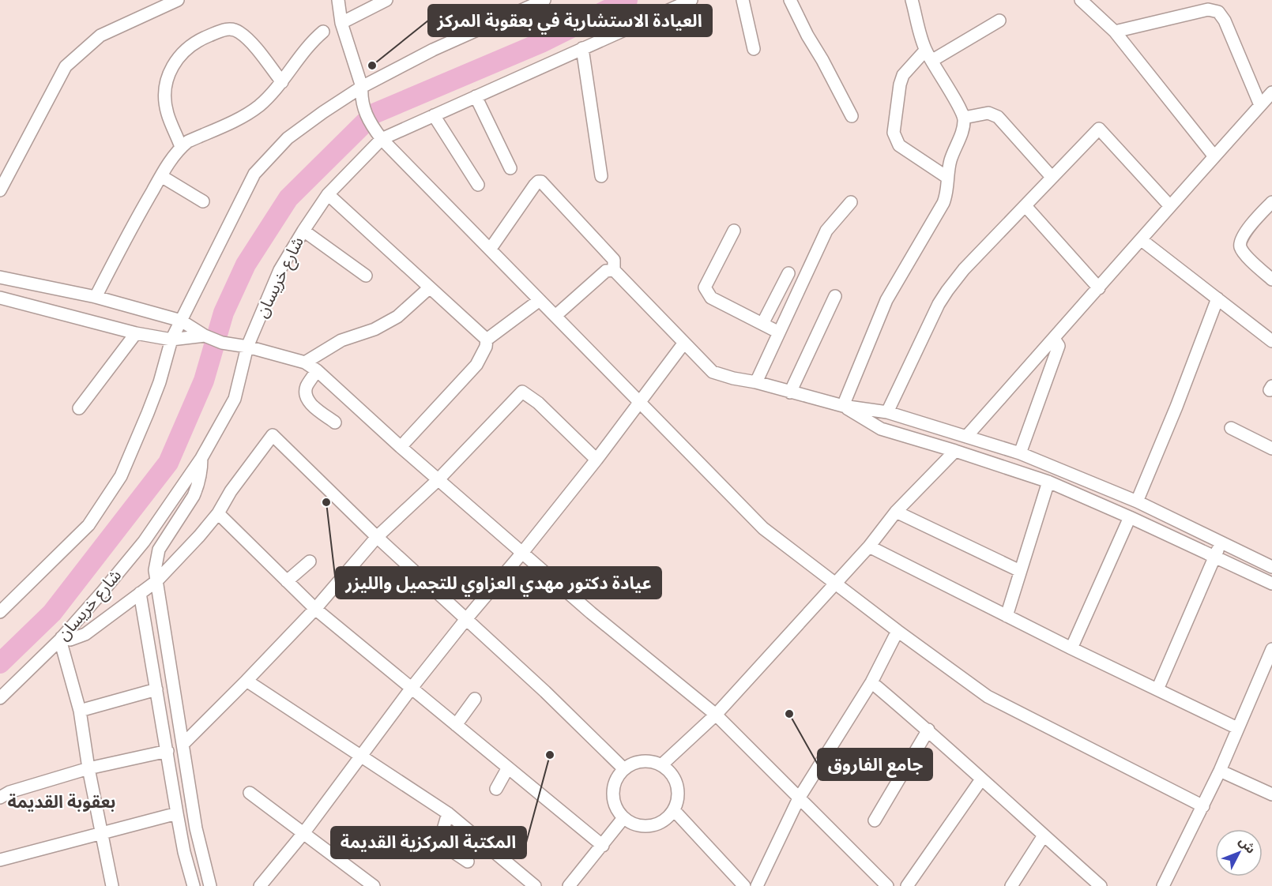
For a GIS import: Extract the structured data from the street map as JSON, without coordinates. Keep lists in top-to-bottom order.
{
  "streets": {
    "street": ["شارع خريسان"]
  },
  "districts": ["بعقوبة القديمة"],
  "places": [
    "العيادة الاستشارية في بعقوبة المركز",
    "عيادة دكتور مهدي العزاوي للتجميل والليزر",
    "جامع الفاروق",
    "المكتبة المركزية القديمة"
  ],
  "north": "top right"
}
